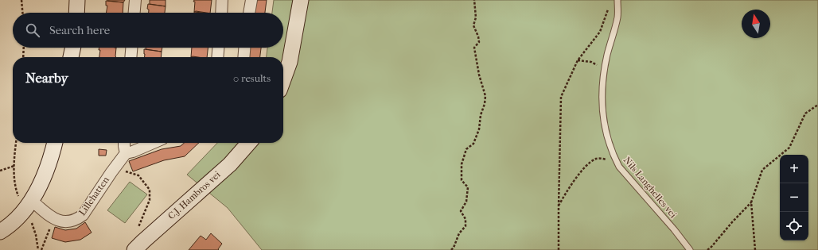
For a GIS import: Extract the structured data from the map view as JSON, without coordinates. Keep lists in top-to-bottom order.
{
  "streets": {
    "main road": ["C.J. Hambros vei"],
    "street": ["Lillehatten"],
    "lane": ["Nils Langhelles vei"]
  },
  "north": "top",
  "page": {
    "search": "Search here",
    "heading": ["Nearby", "0 results"],
    "map_buttons": ["+", "−"]
  }
}
